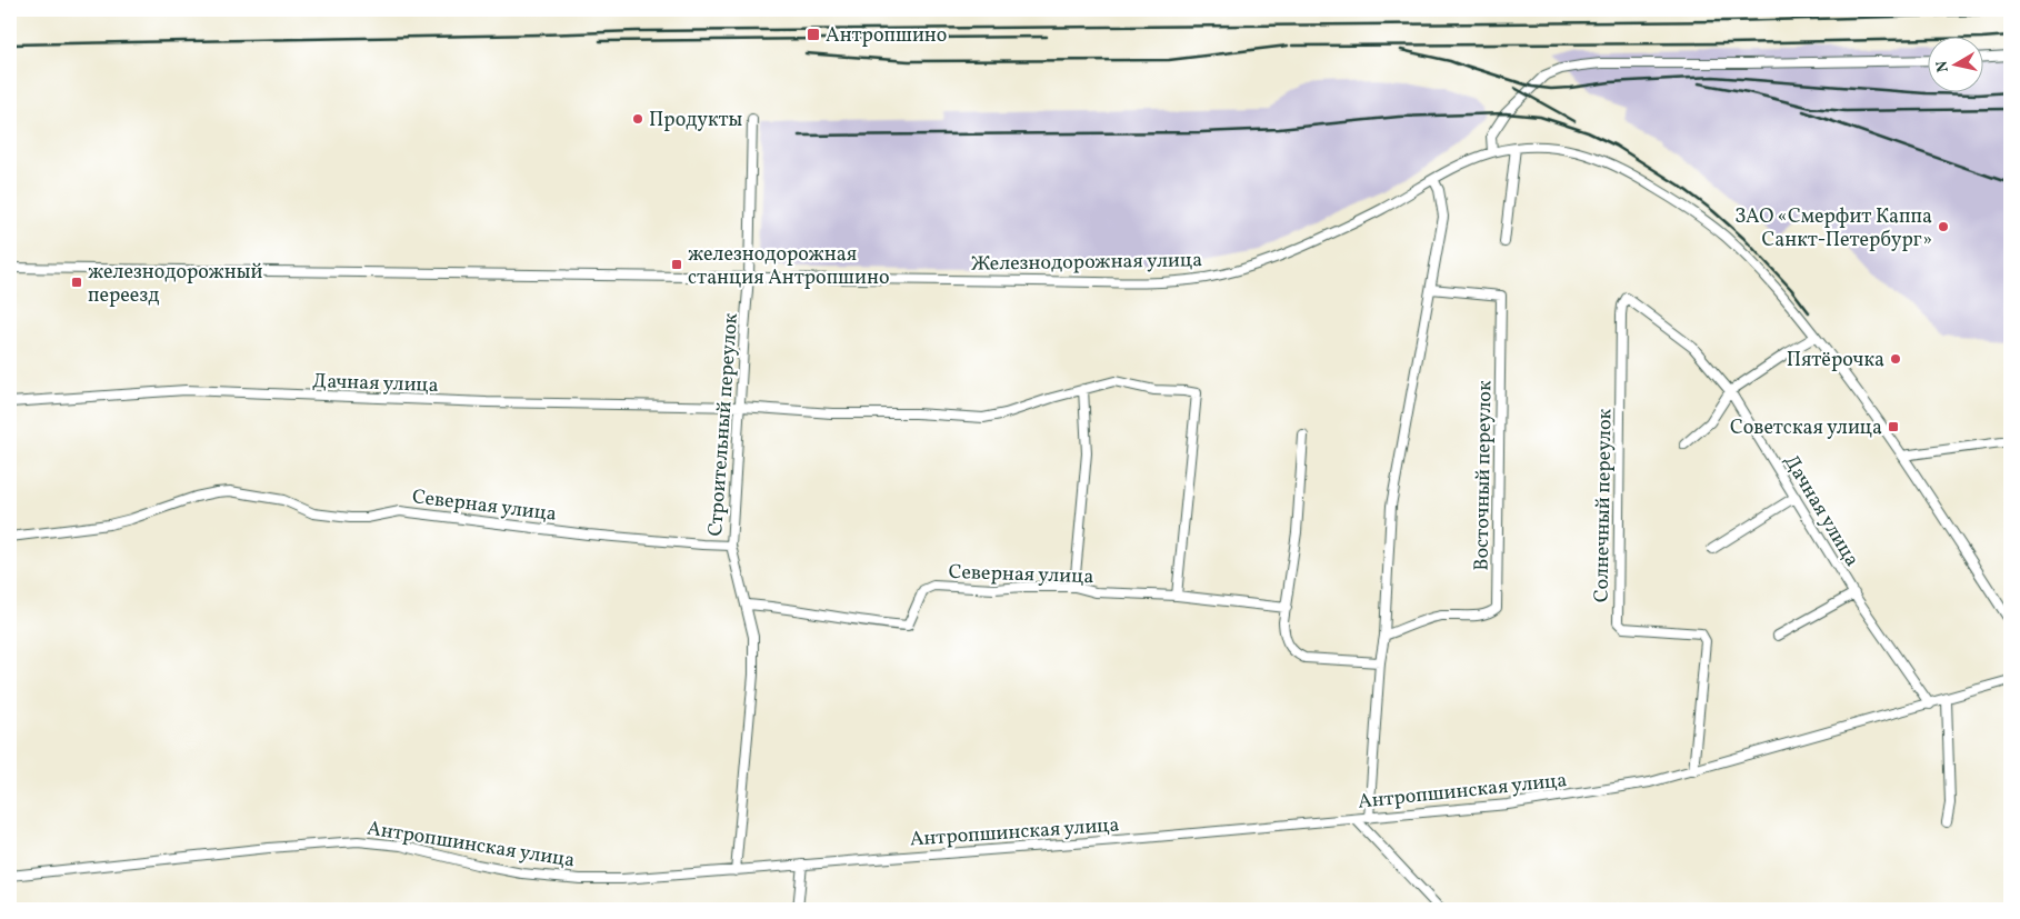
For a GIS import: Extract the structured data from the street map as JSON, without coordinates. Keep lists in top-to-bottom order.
{
  "streets": {
    "street": [
      "Железнодорожная улица",
      "Дачная улица",
      "Строительный переулок",
      "Восточный переулок",
      "Северная улица",
      "Солнечный переулок",
      "Антропшинская улица"
    ]
  },
  "crossings": [
    ["Железнодорожная улица", "Строительный переулок"],
    ["Дачная улица", "Строительный переулок"],
    ["Дачная улица", "Солнечный переулок"],
    ["Дачная улица", "Антропшинская улица"],
    ["Строительный переулок", "Северная улица"],
    ["Строительный переулок", "Антропшинская улица"],
    ["Солнечный переулок", "Антропшинская улица"]
  ],
  "places": {
    "transit": [
      "Антропшино",
      "железнодорожная станция Антропшино",
      "железнодорожный переезд",
      "Советская улица"
    ],
    "other": ["Продукты", "ЗАО «Смерфит Каппа Санкт-Петербург»", "Пятёрочка"]
  },
  "north": "left"
}
